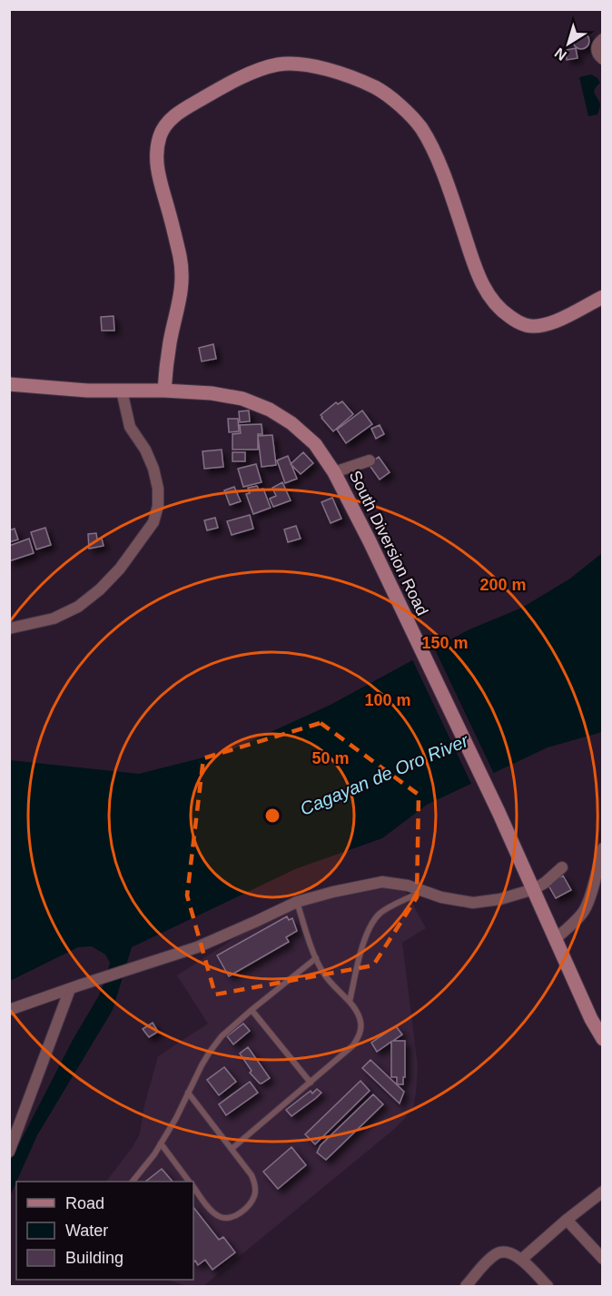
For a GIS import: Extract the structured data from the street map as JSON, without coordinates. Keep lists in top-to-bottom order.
{
  "streets": {
    "main road": ["South Diversion Road"]
  },
  "water": ["Cagayan de Oro River"],
  "legend": ["Road", "Water", "Building"],
  "north": "bottom left",
  "rings": [
    "200 m",
    "150 m",
    "100 m",
    "50 m"
  ]
}
